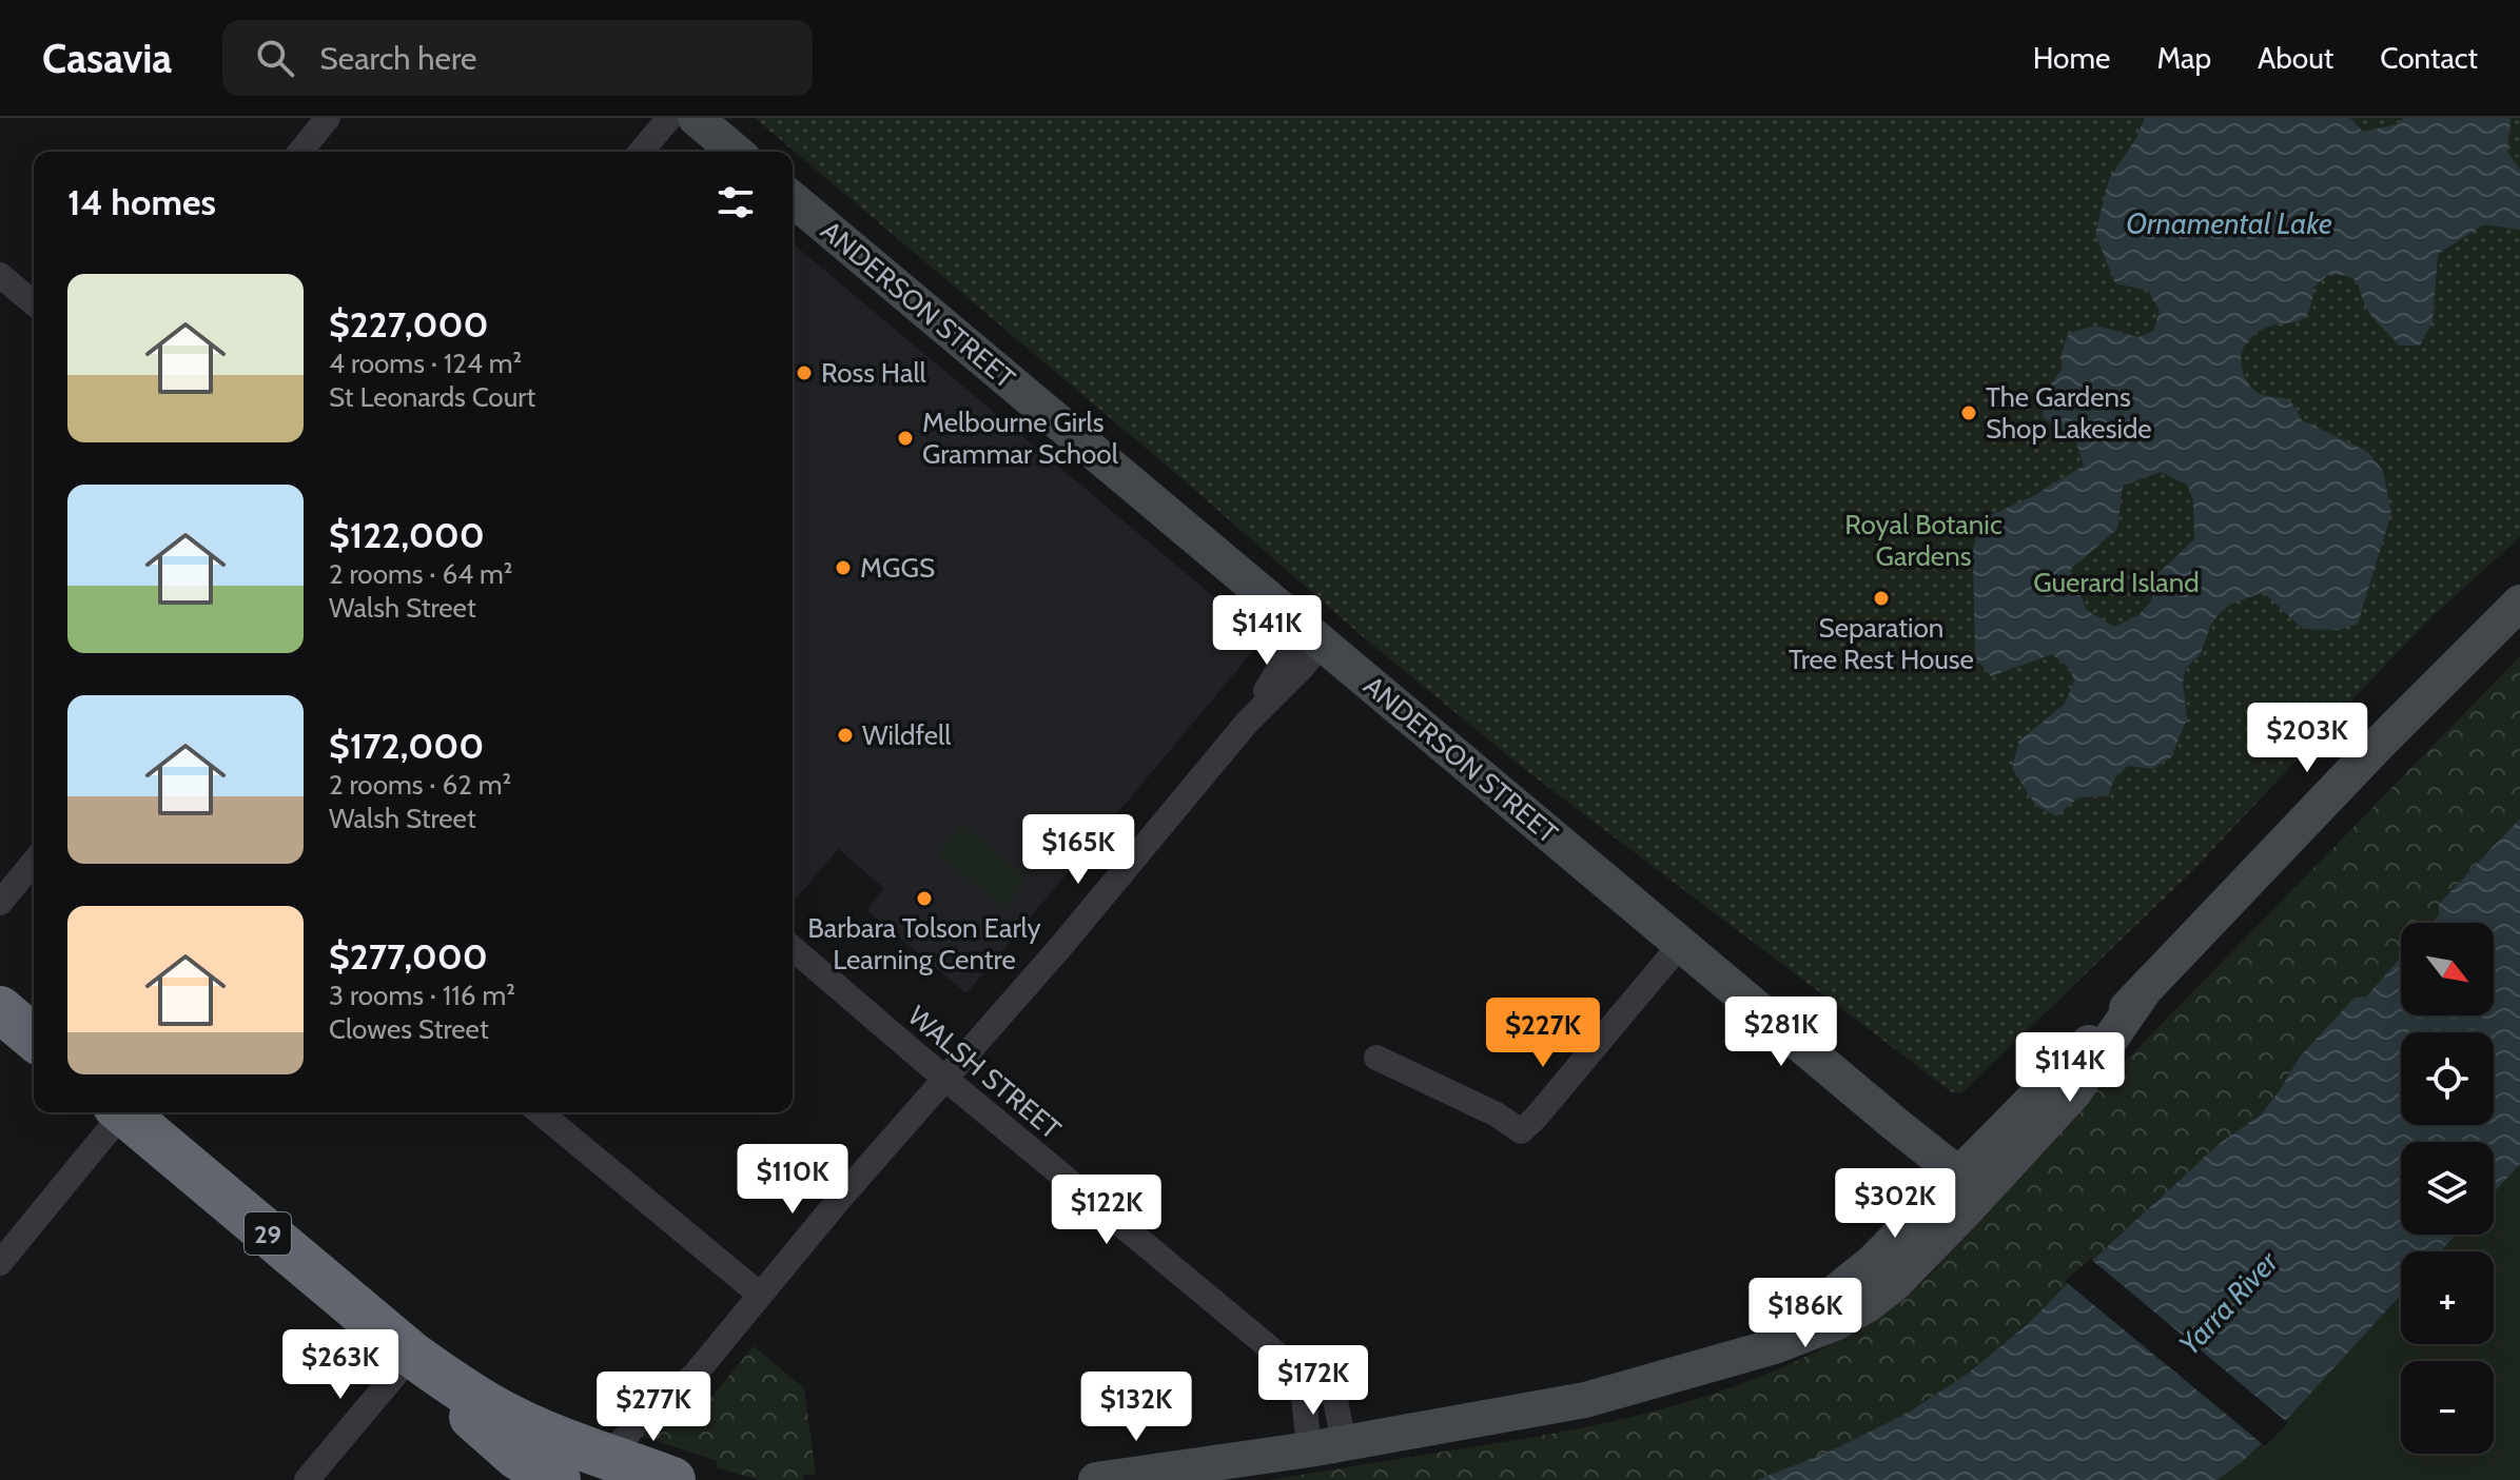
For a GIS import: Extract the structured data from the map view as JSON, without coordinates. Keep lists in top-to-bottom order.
{
  "streets": {
    "highway": ["29"],
    "street": ["ANDERSON STREET", "WALSH STREET"]
  },
  "water": ["Ornamental Lake", "Yarra River"],
  "parks": ["Royal Botanic Gardens", "Guerard Island"],
  "places": [
    "Ross Hall",
    "The Gardens Shop Lakeside",
    "Melbourne Girls Grammar School",
    "MGGS",
    "Separation Tree Rest House",
    "Wildfell",
    "Barbara Tolson Early Learning Centre"
  ],
  "north": "bottom right",
  "page": {
    "header": "Casavia",
    "search": "Search here",
    "nav": [
      "Home",
      "Map",
      "About",
      "Contact"
    ],
    "heading": "14 homes",
    "list": [
      {
        "name": "$227,000",
        "note": "4 rooms · 124 m² · St Leonards Court"
      },
      {
        "name": "$122,000",
        "note": "2 rooms · 64 m² · Walsh Street"
      },
      {
        "name": "$172,000",
        "note": "2 rooms · 62 m² · Walsh Street"
      },
      {
        "name": "$277,000",
        "note": "3 rooms · 116 m² · Clowes Street"
      }
    ],
    "price": [
      "$141K",
      "$203K",
      "$165K",
      "$281K",
      "$227K",
      "$114K",
      "$110K",
      "$302K",
      "$122K",
      "$186K",
      "$263K",
      "$172K",
      "$277K",
      "$132K"
    ],
    "map_buttons": ["+", "−"]
  }
}
